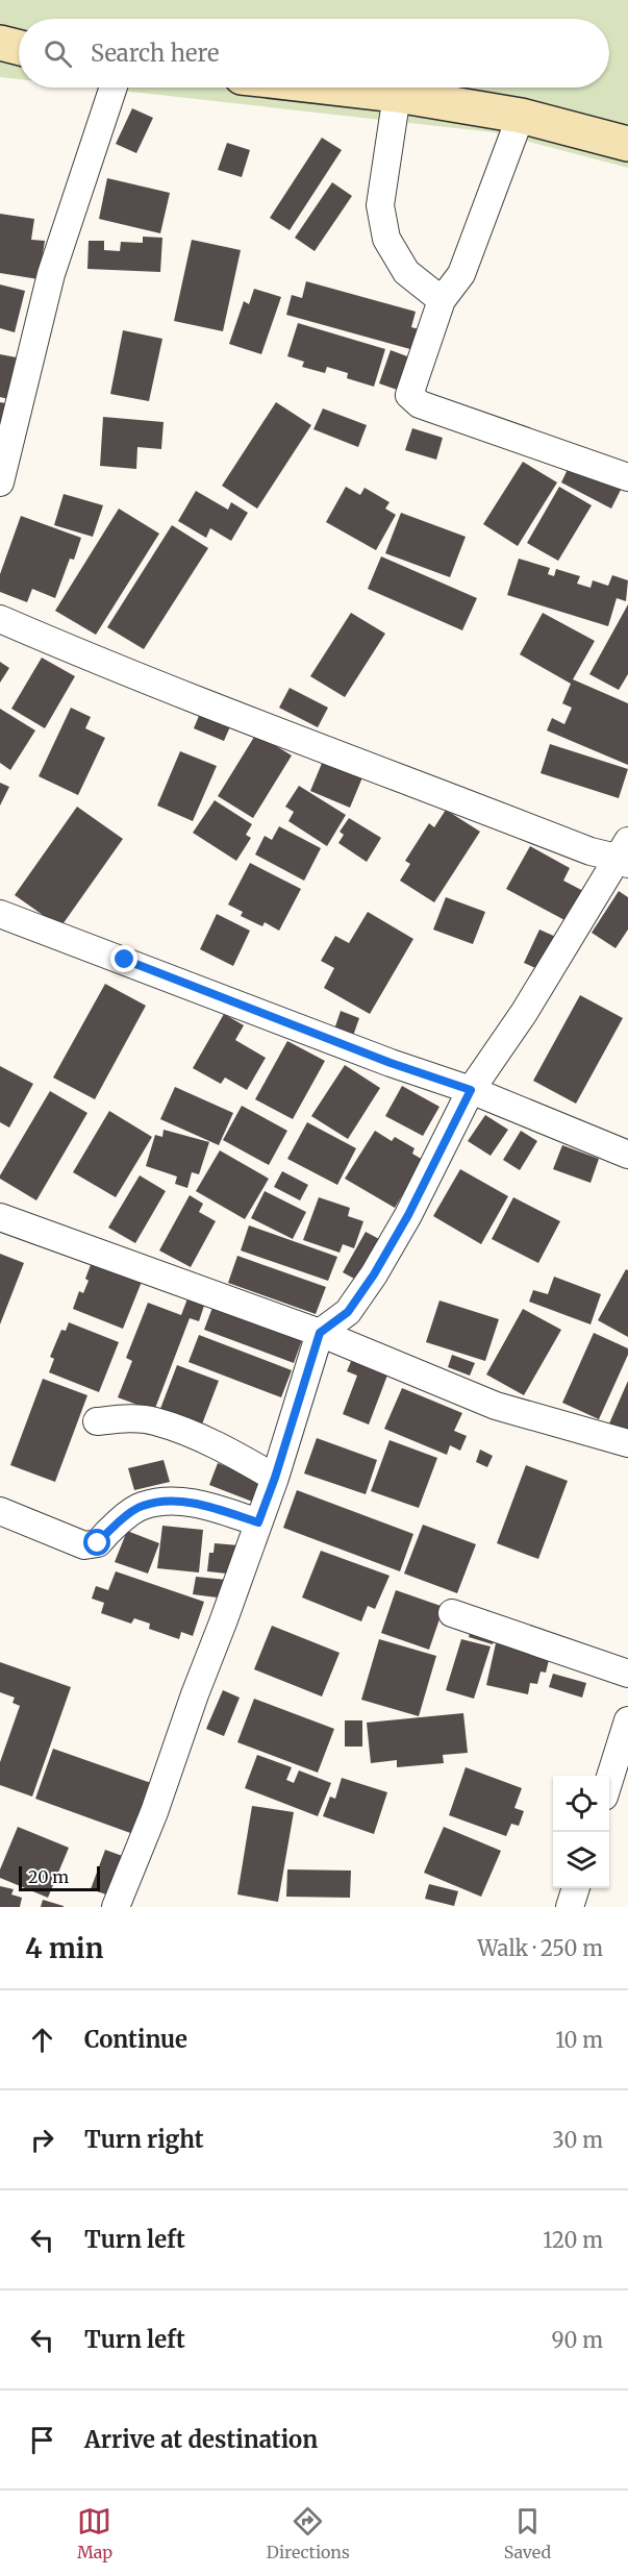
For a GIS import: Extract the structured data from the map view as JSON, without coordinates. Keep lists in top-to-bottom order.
{
  "scale_bar": "20 m",
  "page": {
    "search": "Search here",
    "scale": "20 m",
    "heading": ["4 min", "Walk · 250 m"],
    "list": [
      ["Continue", "10 m"],
      ["Turn right", "30 m"],
      ["Turn left", "120 m"],
      ["Turn left", "90 m"],
      "Arrive at destination"
    ],
    "nav": ["Map", "Directions", "Saved"]
  }
}
